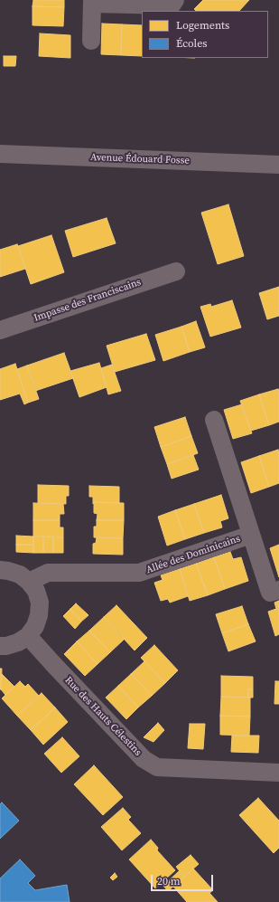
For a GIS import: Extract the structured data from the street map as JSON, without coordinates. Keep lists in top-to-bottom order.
{
  "streets": {
    "street": [
      "Avenue Édouard Fosse",
      "Impasse des Franciscains",
      "Allée des Dominicains",
      "Rue des Hauts Célestins"
    ]
  },
  "legend": ["Logements", "Écoles"],
  "scale_bar": "20 m"
}
